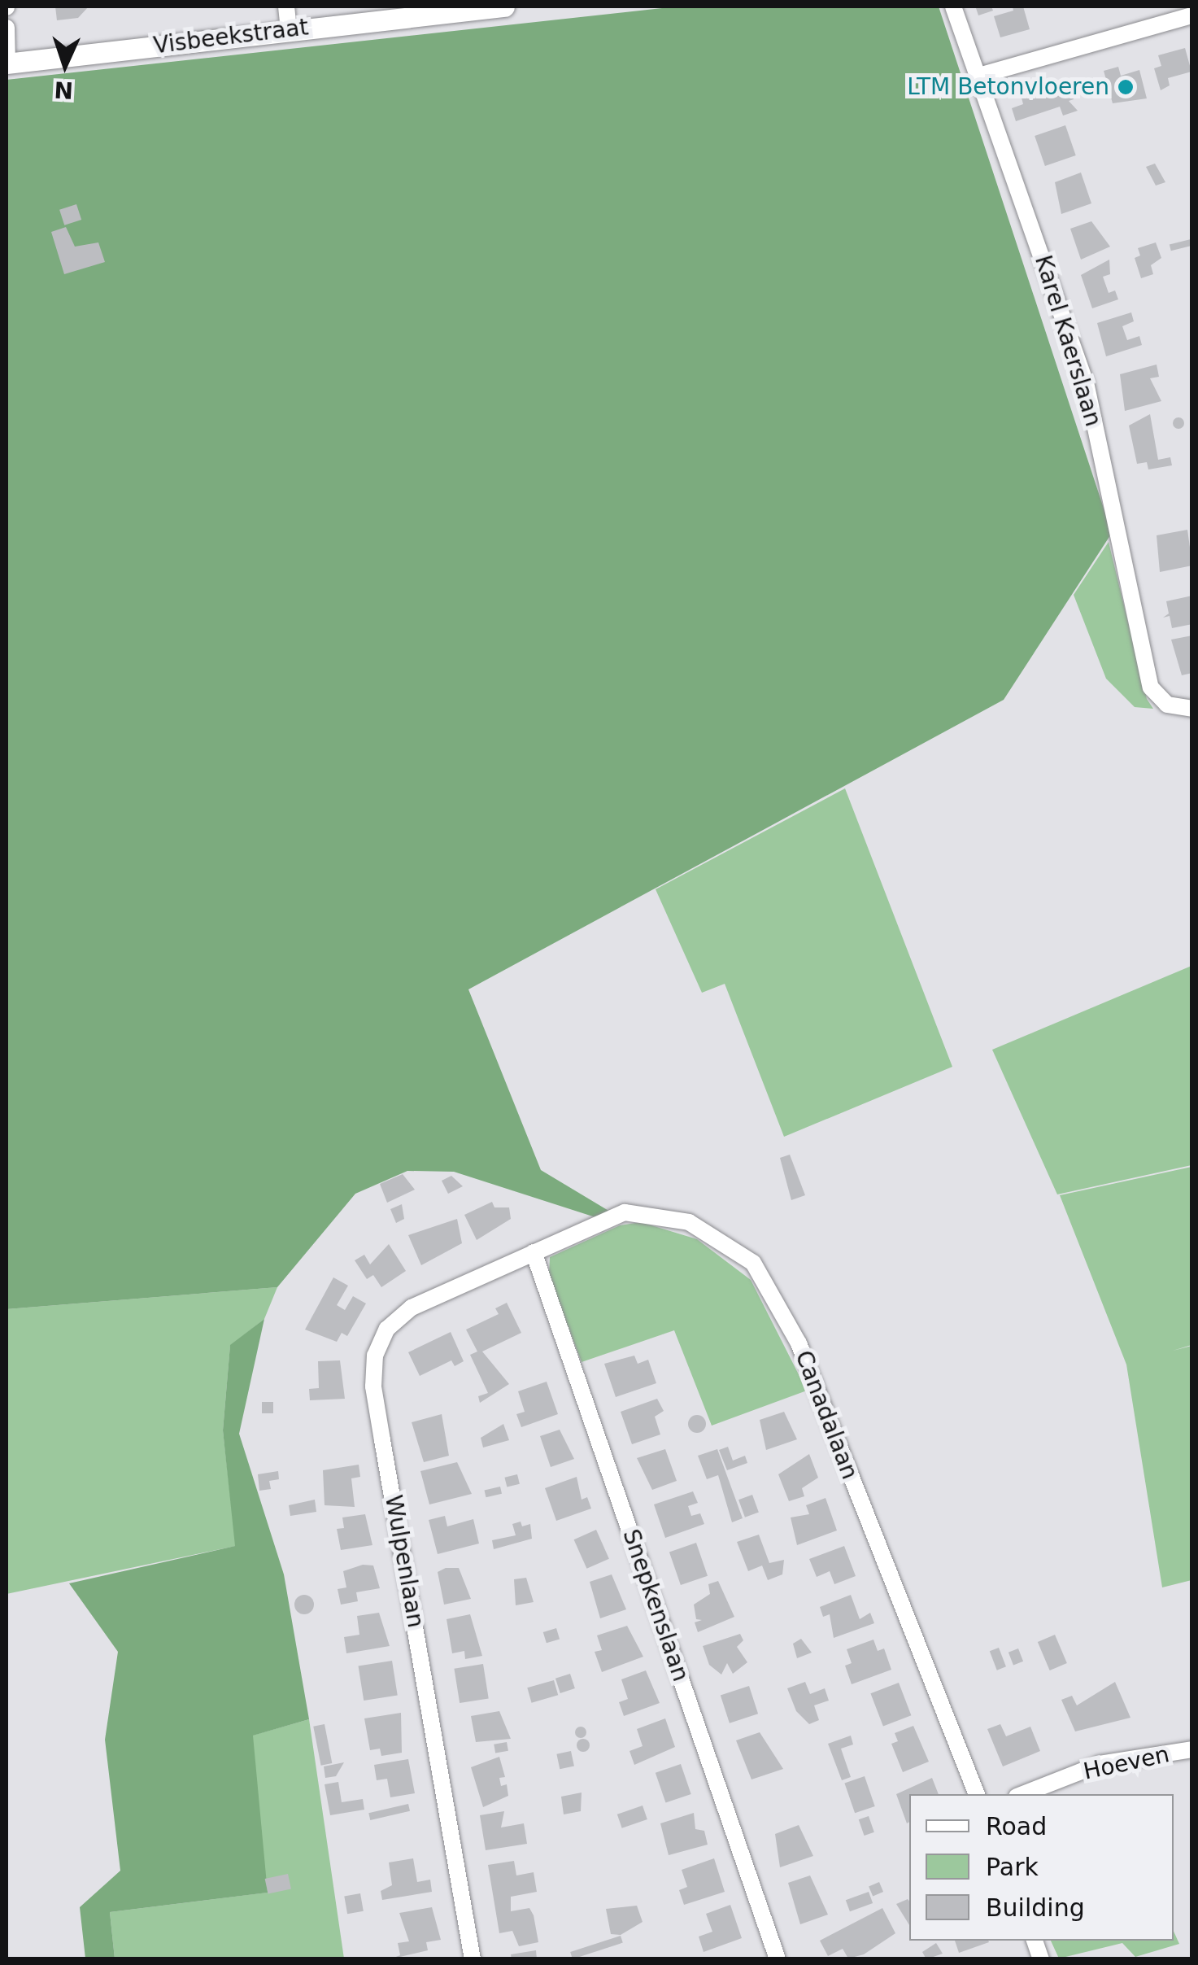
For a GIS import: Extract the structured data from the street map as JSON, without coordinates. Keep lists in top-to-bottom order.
{
  "streets": {
    "street": [
      "Visbeekstraat",
      "Karel Kaerslaan",
      "Canadalaan",
      "Wulpenlaan",
      "Snepkenslaan",
      "Hoeven"
    ]
  },
  "crossings": [
    ["Canadalaan", "Wulpenlaan"],
    ["Canadalaan", "Snepkenslaan"],
    ["Wulpenlaan", "Snepkenslaan"]
  ],
  "places": ["LTM Betonvloeren"],
  "legend": ["Road", "Park", "Building"],
  "north": "bottom"
}
